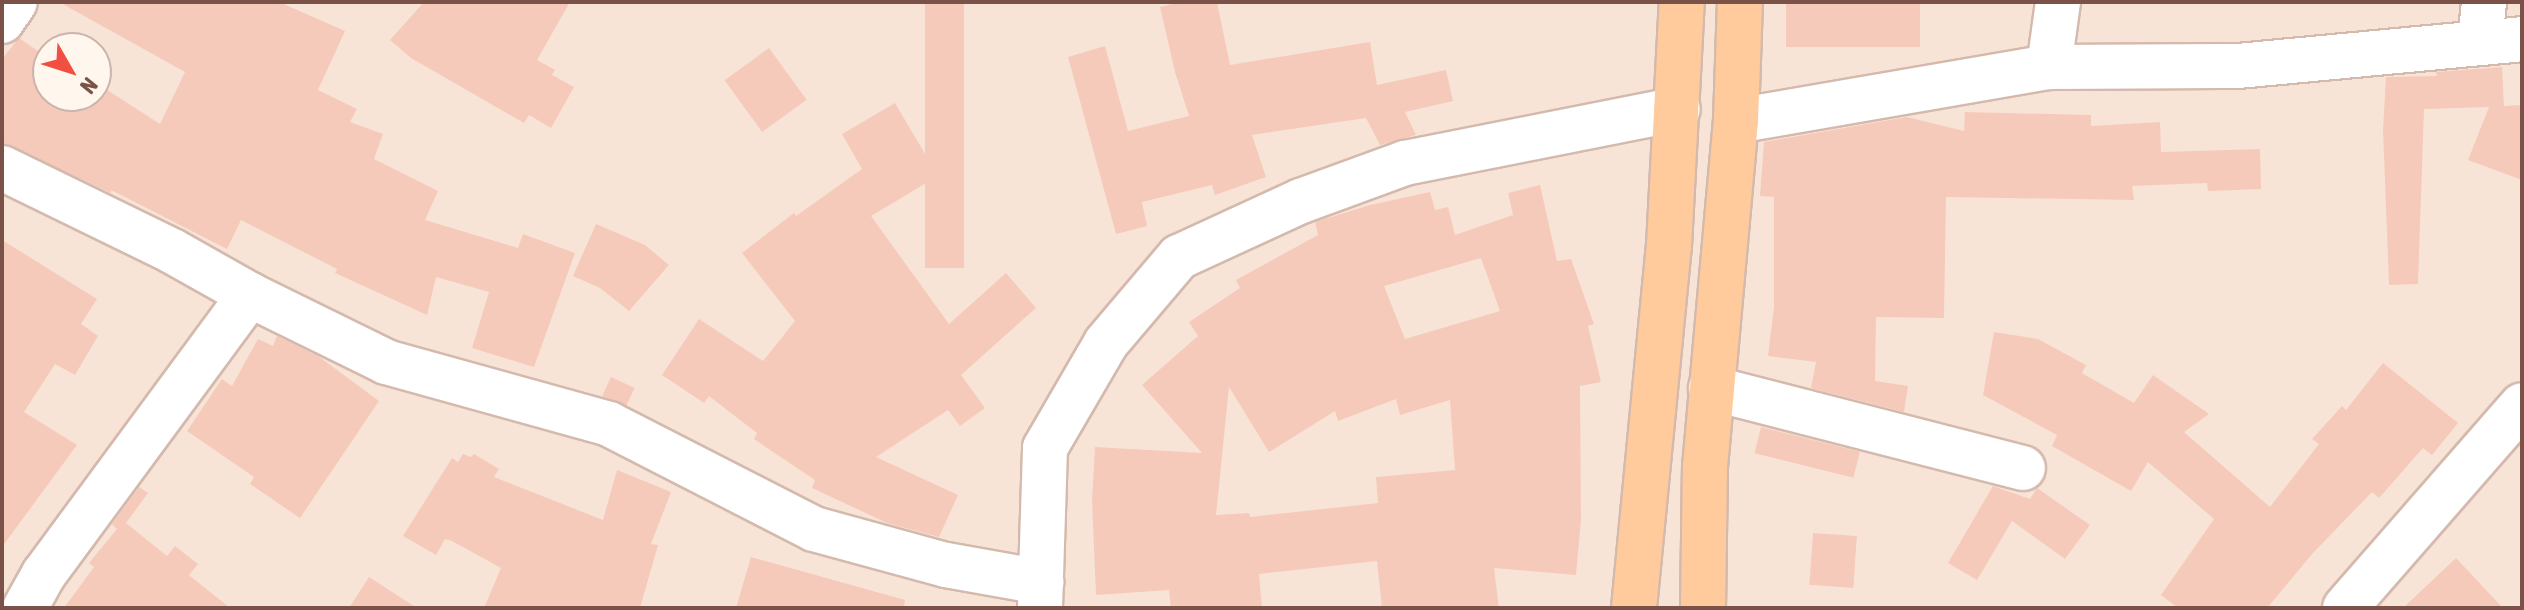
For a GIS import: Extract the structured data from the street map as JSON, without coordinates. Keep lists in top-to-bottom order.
{
  "north": "bottom right"
}
